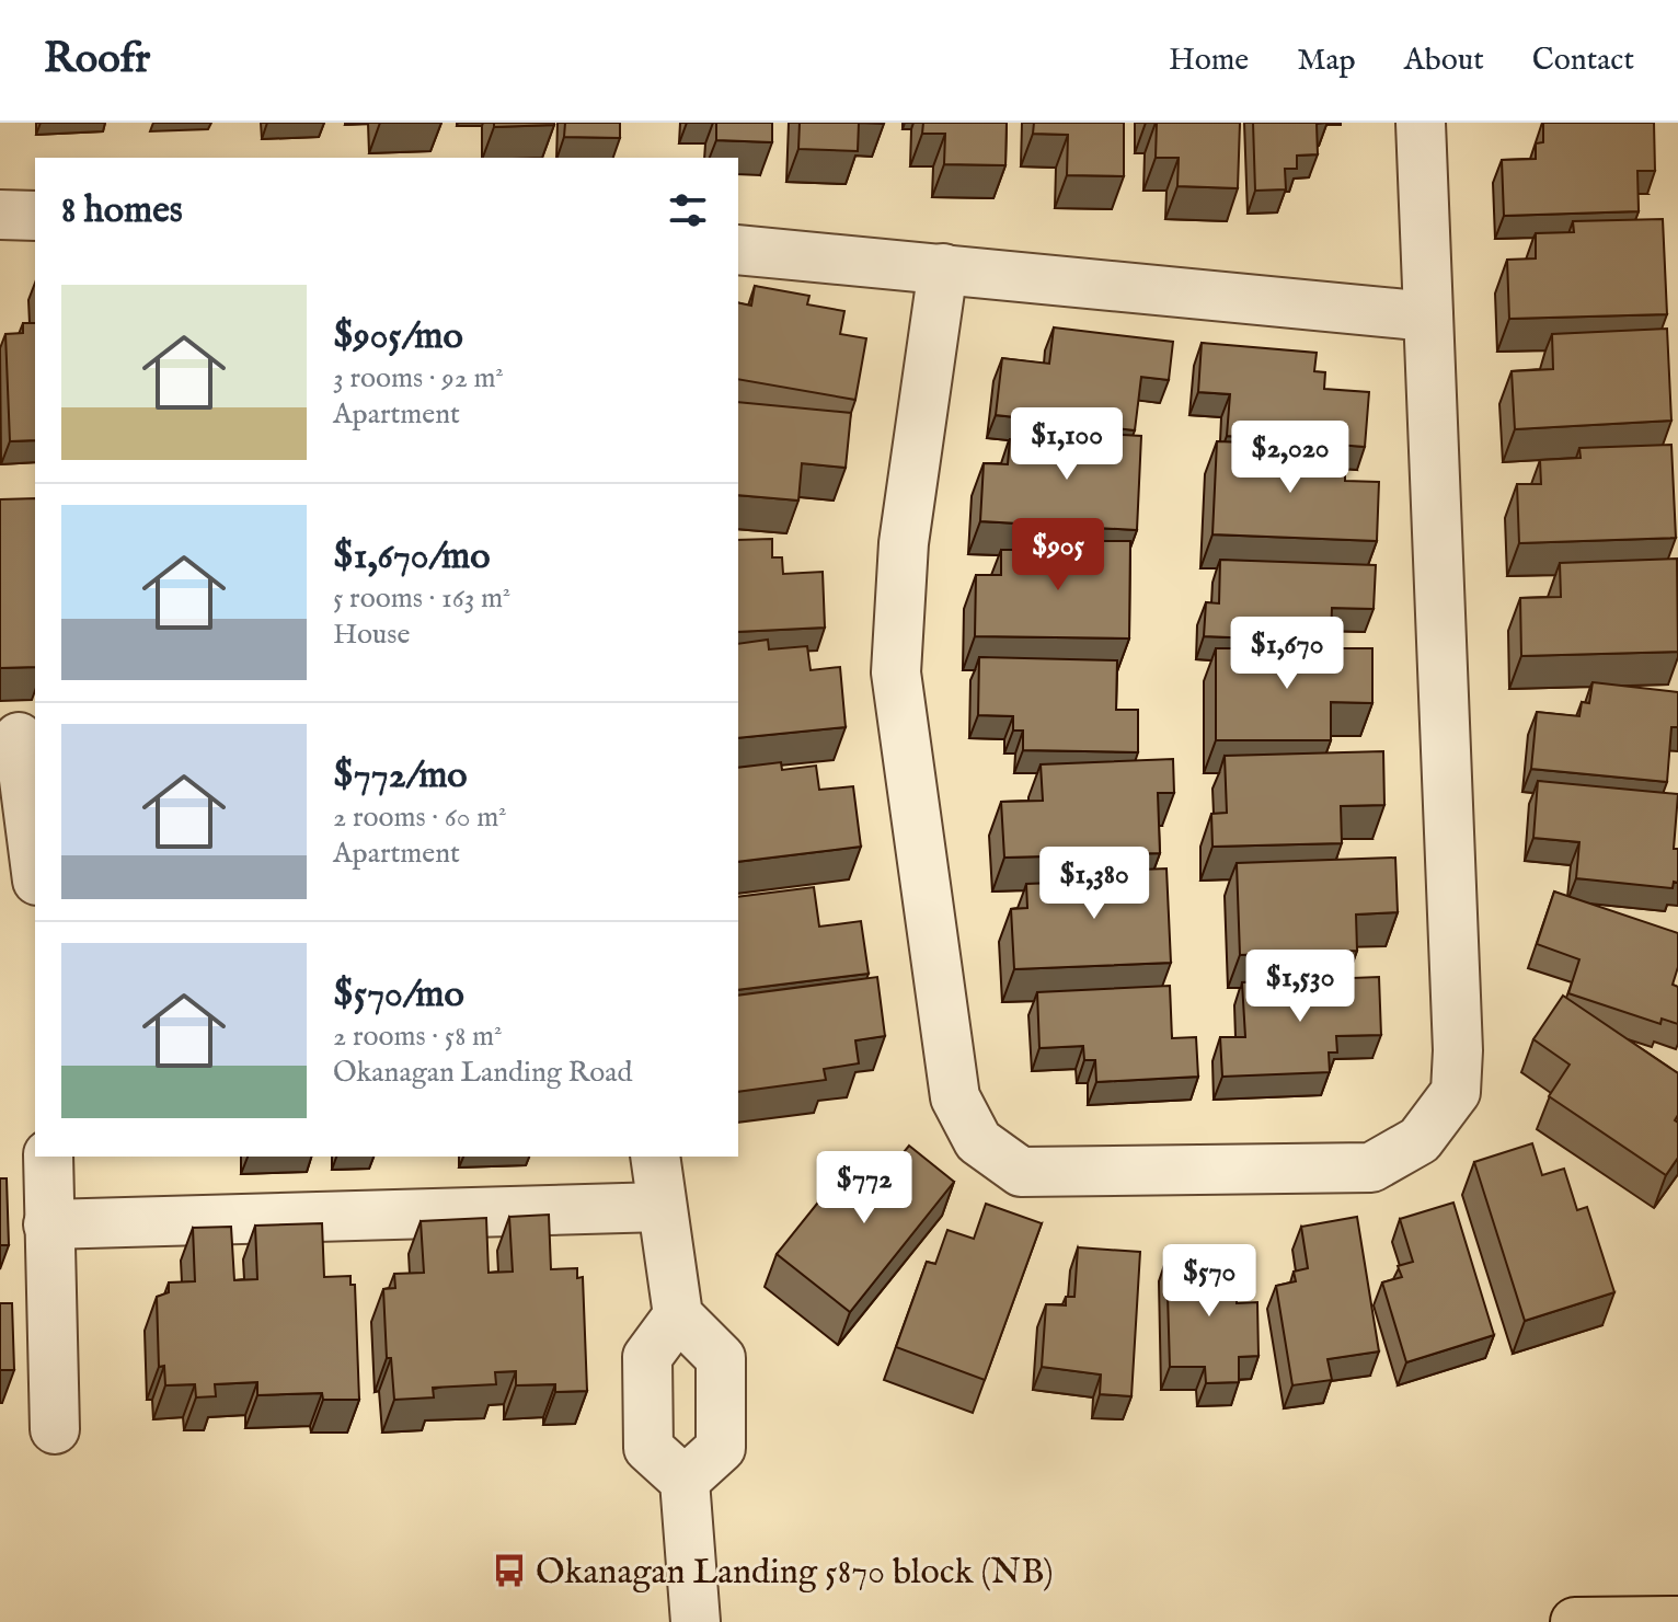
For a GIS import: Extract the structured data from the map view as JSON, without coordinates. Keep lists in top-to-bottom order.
{
  "places": {
    "bus stop": ["Okanagan Landing 5870 block (NB)"]
  },
  "page": {
    "header": "Roofr",
    "nav": [
      "Home",
      "Map",
      "About",
      "Contact"
    ],
    "heading": "8 homes",
    "list": [
      {
        "name": "$905/mo",
        "note": "3 rooms · 92 m² · Apartment"
      },
      {
        "name": "$1,670/mo",
        "note": "5 rooms · 163 m² · House"
      },
      {
        "name": "$772/mo",
        "note": "2 rooms · 60 m² · Apartment"
      },
      {
        "name": "$570/mo",
        "note": "2 rooms · 58 m² · Okanagan Landing Road"
      }
    ],
    "price": [
      "$1,100",
      "$2,020",
      "$905",
      "$1,670",
      "$1,380",
      "$1,530",
      "$772",
      "$570"
    ]
  }
}
